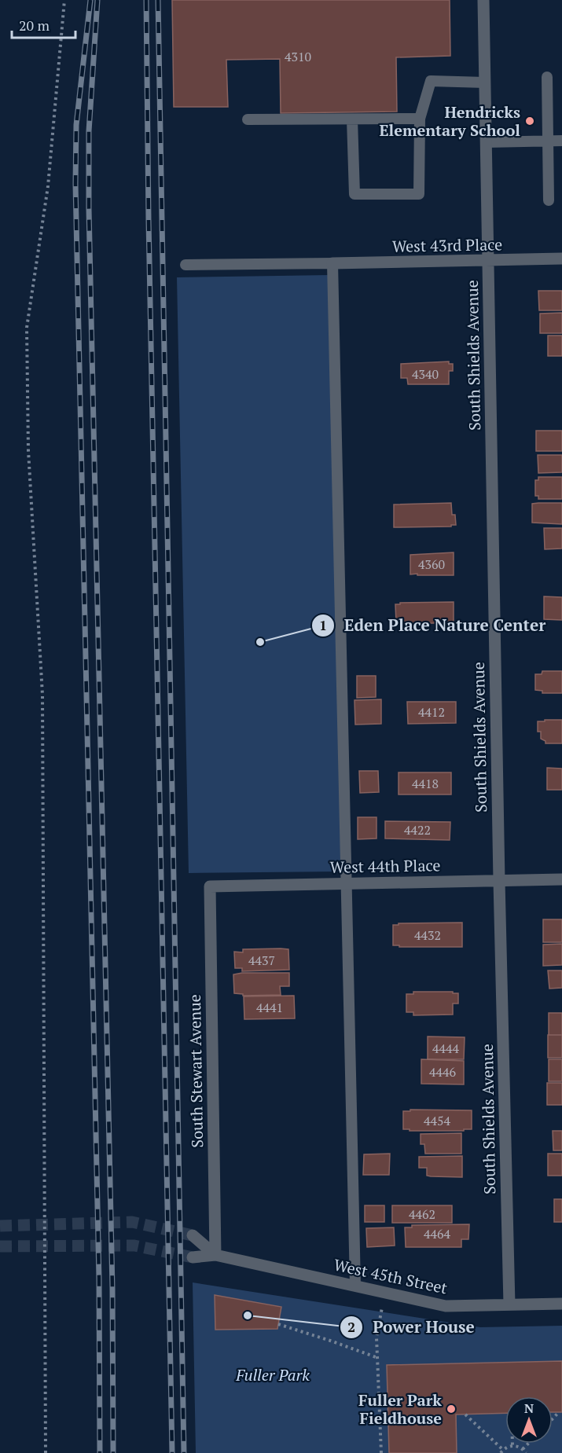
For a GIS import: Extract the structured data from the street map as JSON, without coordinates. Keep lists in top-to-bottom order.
{
  "streets": {
    "street": [
      "West 43rd Place",
      "South Shields Avenue",
      "West 44th Place",
      "South Stewart Avenue",
      "West 45th Street"
    ]
  },
  "crossings": [
    ["West 43rd Place", "South Shields Avenue"],
    ["South Shields Avenue", "West 44th Place"],
    ["South Shields Avenue", "West 45th Street"],
    ["West 44th Place", "South Stewart Avenue"],
    ["South Stewart Avenue", "West 45th Street"]
  ],
  "parks": ["Fuller Park"],
  "places": [
    "Hendricks Elementary School",
    "Eden Place Nature Center",
    "Power House",
    "Fuller Park Fieldhouse"
  ],
  "house_numbers": [
    "4310",
    "4340",
    "4360",
    "4412",
    "4418",
    "4422",
    "4432",
    "4437",
    "4441",
    "4444",
    "4446",
    "4454",
    "4462",
    "4464"
  ],
  "scale_bar": "20 m",
  "north": "top"
}
